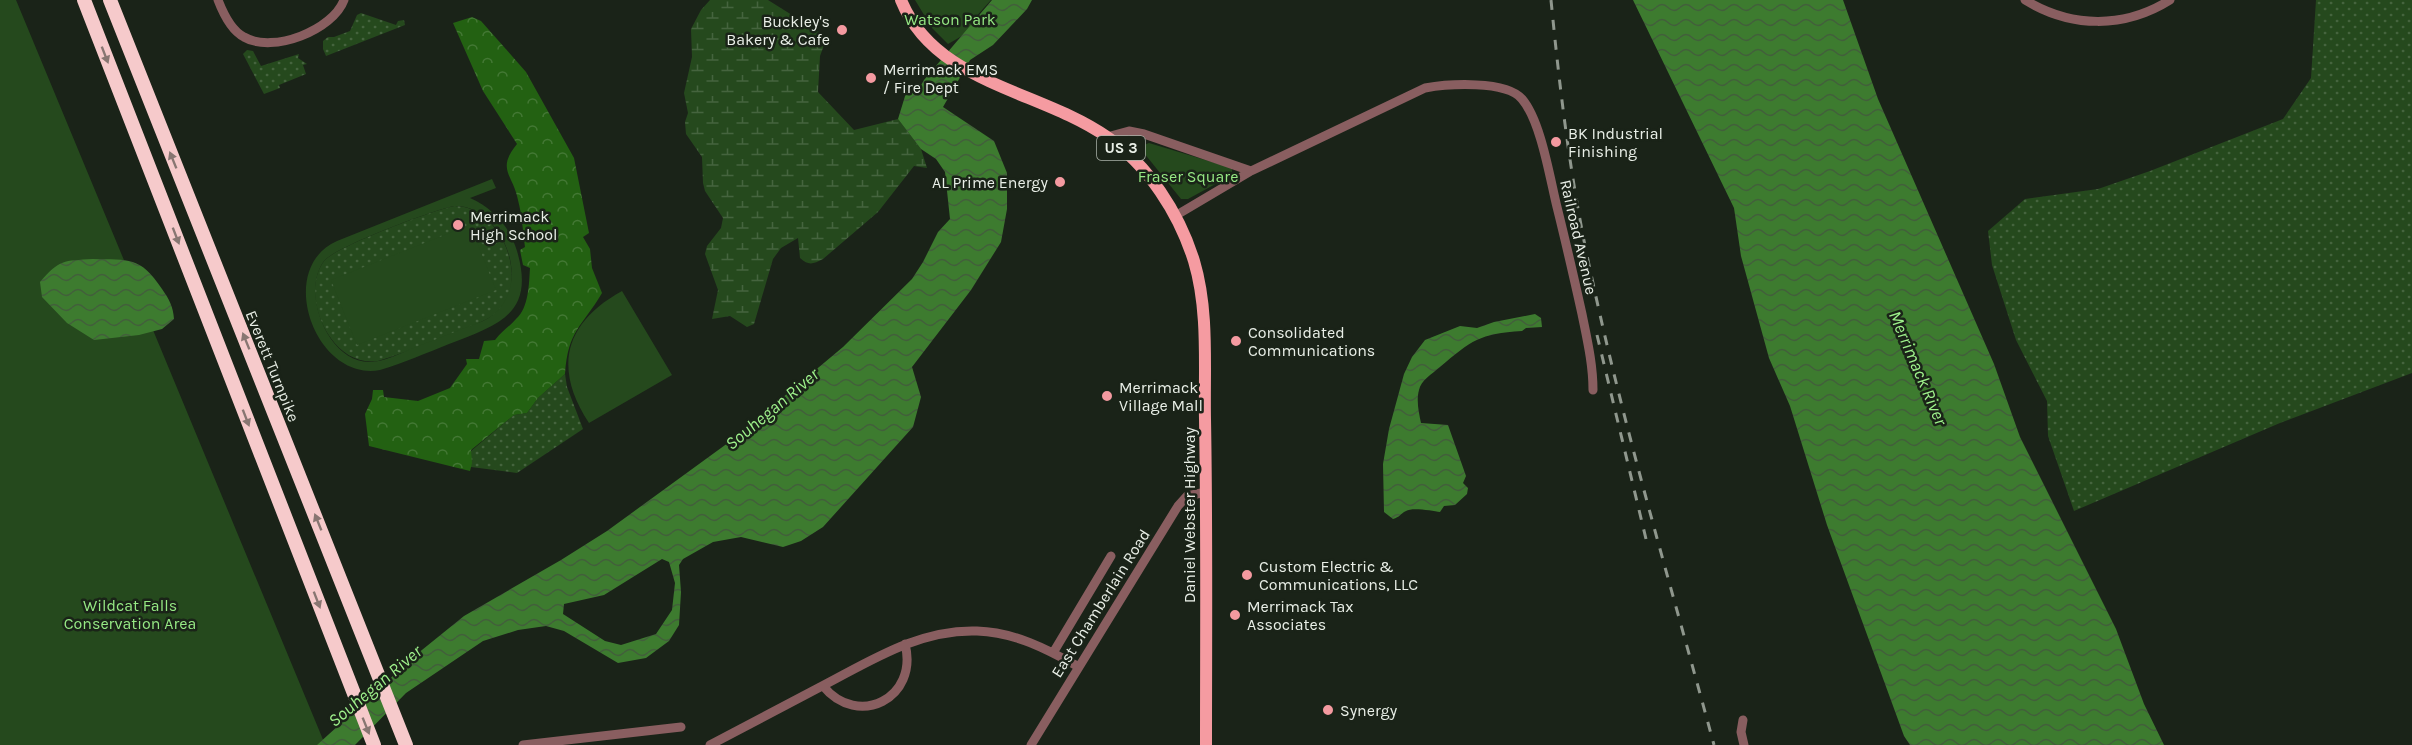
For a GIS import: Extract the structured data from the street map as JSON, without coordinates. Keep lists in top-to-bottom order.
{
  "streets": {
    "highway": ["Everett Turnpike"],
    "main road": ["US 3", "Daniel Webster Highway"],
    "street": ["Railroad Avenue", "East Chamberlain Road"]
  },
  "crossings": [
    ["Railroad Avenue", "Daniel Webster Highway"],
    ["Daniel Webster Highway", "East Chamberlain Road"]
  ],
  "water": ["Merrimack River", "Souhegan River"],
  "parks": ["Watson Park", "Fraser Square", "Wildcat Falls Conservation Area"],
  "places": [
    "Buckley's Bakery & Cafe",
    "Merrimack EMS / Fire Dept",
    "BK Industrial Finishing",
    "AL Prime Energy",
    "Merrimack High School",
    "Consolidated Communications",
    "Merrimack Village Mall",
    "Custom Electric & Communications, LLC",
    "Merrimack Tax Associates",
    "Synergy"
  ]
}
